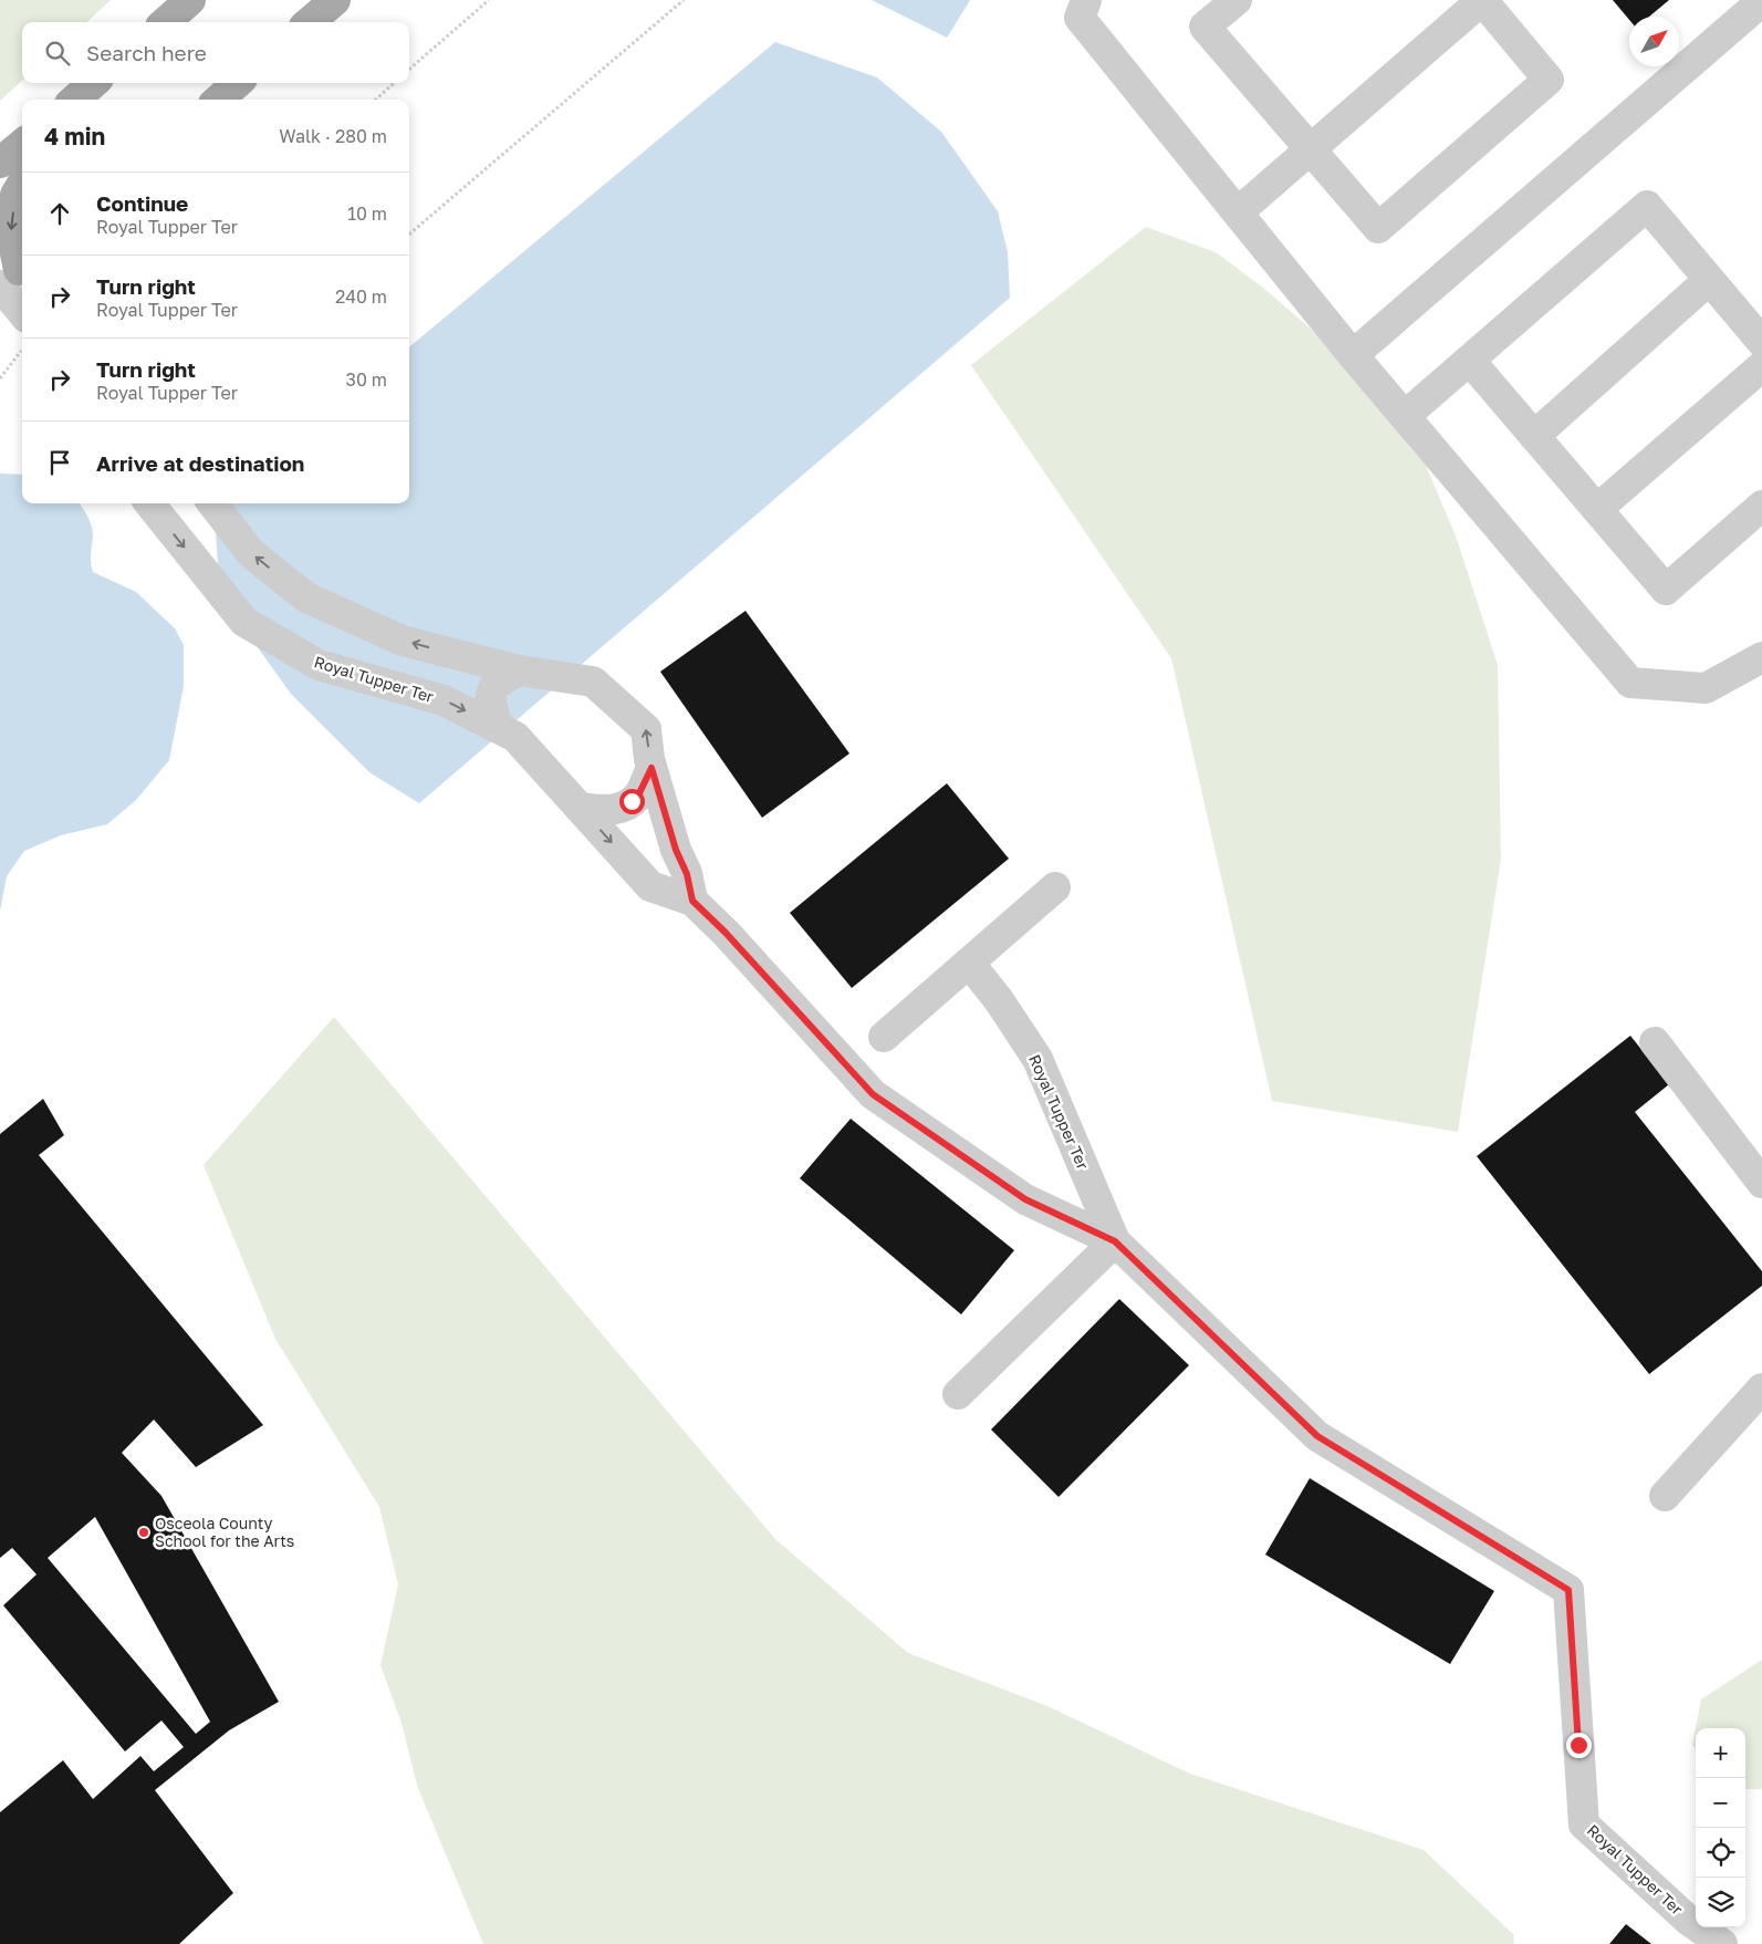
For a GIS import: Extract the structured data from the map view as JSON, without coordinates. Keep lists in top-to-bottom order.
{
  "streets": {
    "street": ["Royal Tupper Ter"]
  },
  "places": ["Osceola County School for the Arts"],
  "north": "top right",
  "page": {
    "search": "Search here",
    "heading": ["4 min", "Walk · 280 m"],
    "list": [
      ["Continue", "Royal Tupper Ter", "10 m"],
      ["Turn right", "Royal Tupper Ter", "240 m"],
      ["Turn right", "Royal Tupper Ter", "30 m"],
      "Arrive at destination"
    ],
    "map_buttons": ["+", "−"]
  }
}
